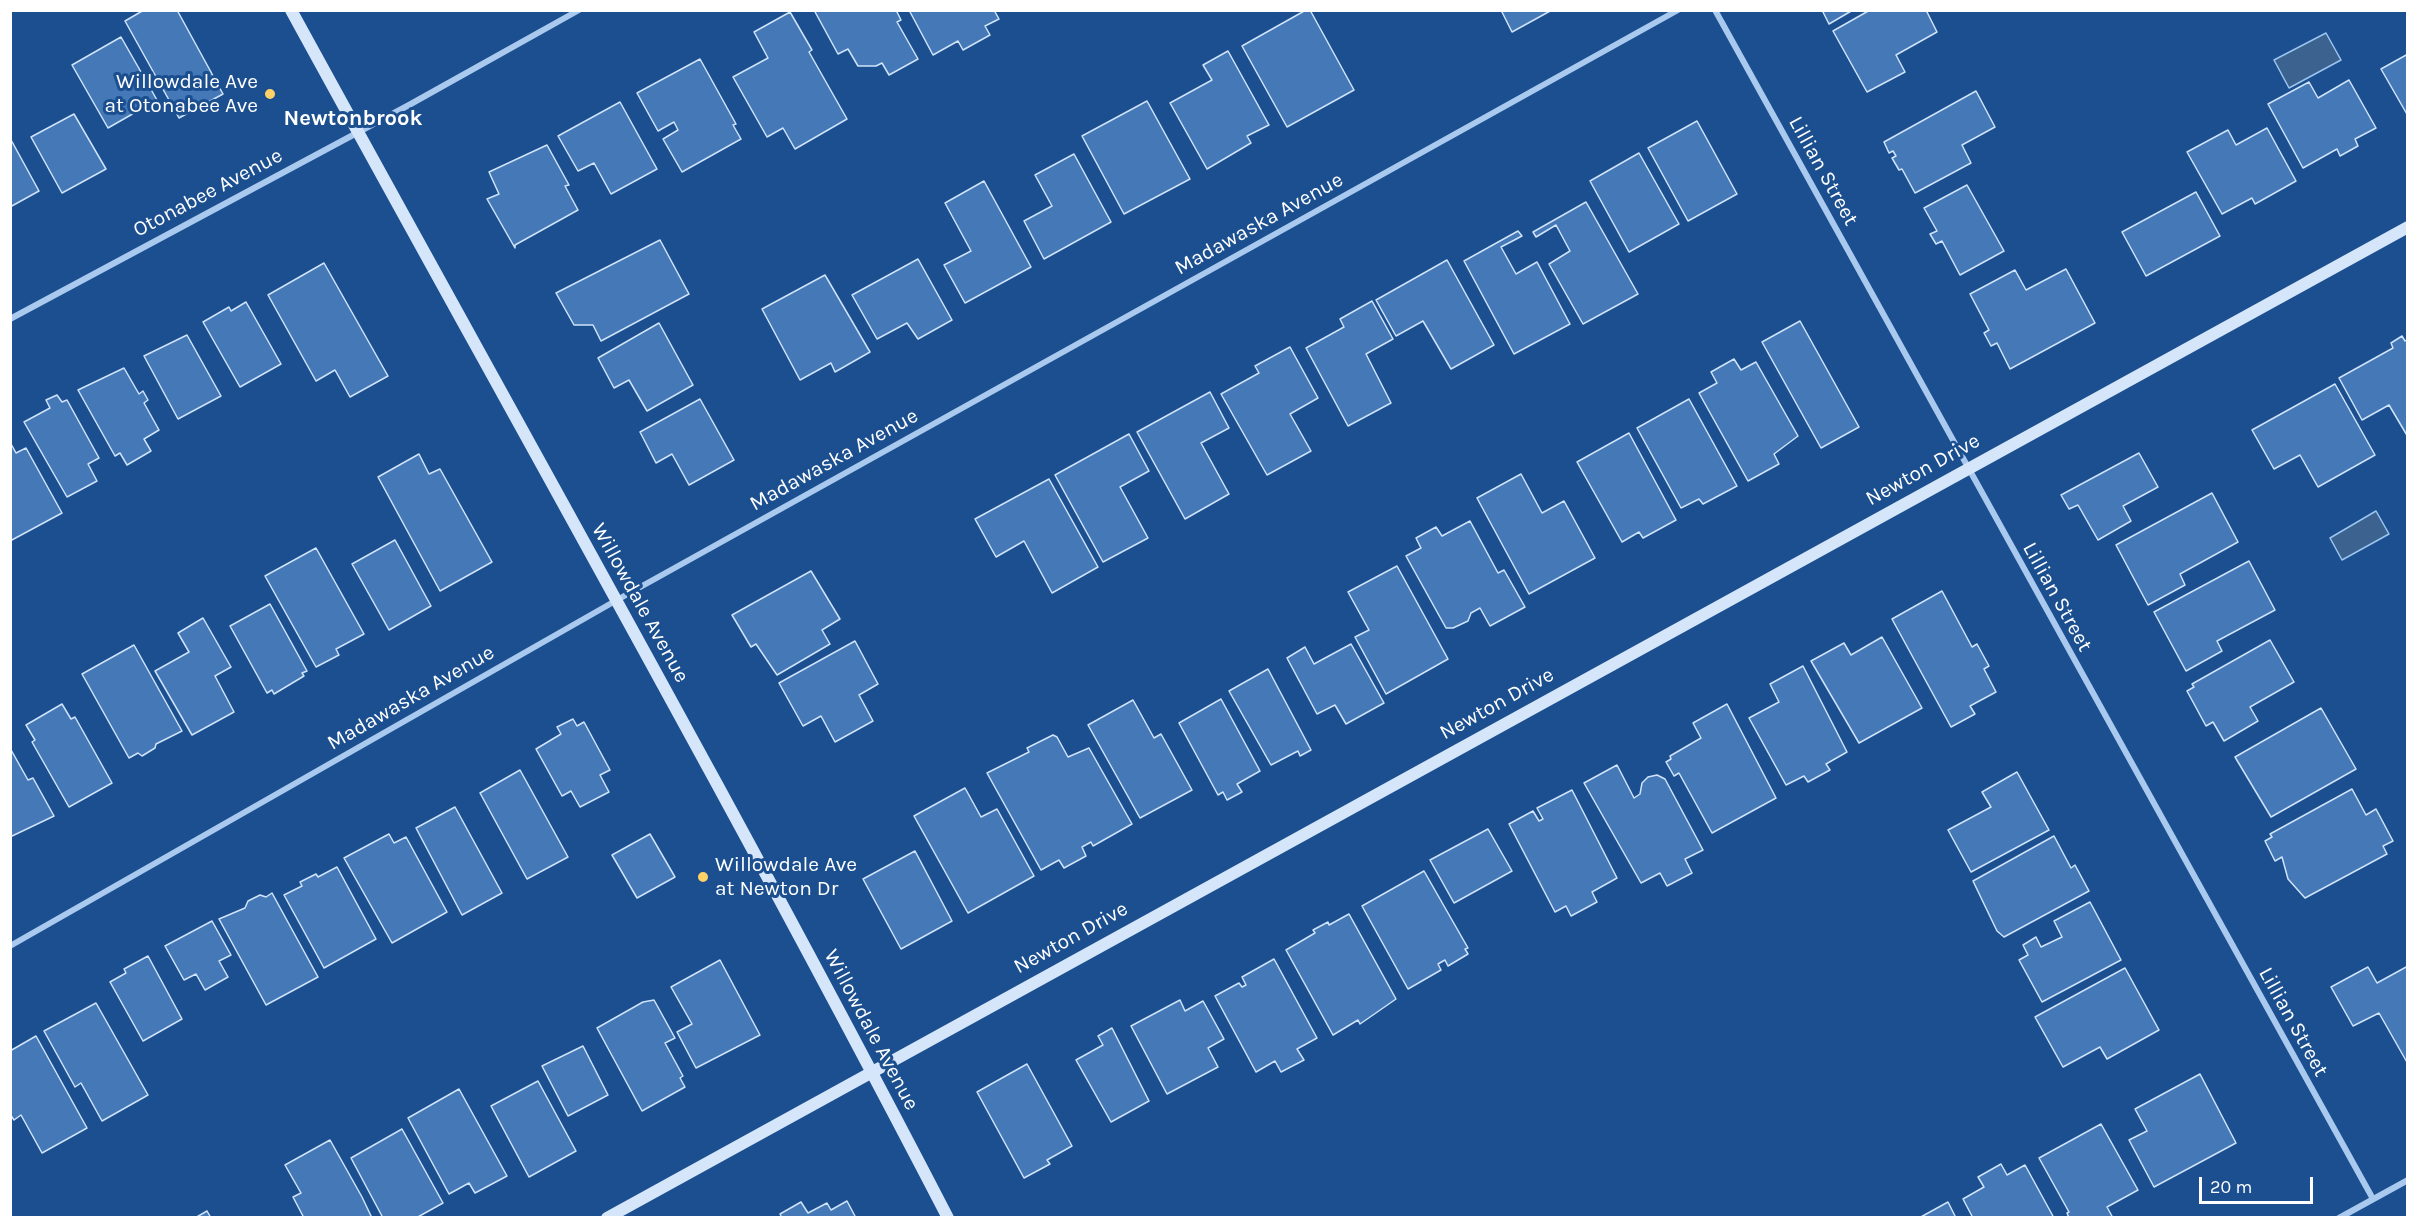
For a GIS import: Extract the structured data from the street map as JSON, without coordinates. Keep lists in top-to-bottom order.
{
  "streets": {
    "street": [
      "Lillian Street",
      "Otonabee Avenue",
      "Madawaska Avenue",
      "Newton Drive",
      "Willowdale Avenue"
    ]
  },
  "crossings": [
    ["Lillian Street", "Newton Drive"],
    ["Otonabee Avenue", "Willowdale Avenue"],
    ["Madawaska Avenue", "Willowdale Avenue"],
    ["Newton Drive", "Willowdale Avenue"]
  ],
  "districts": ["Newtonbrook"],
  "places": ["Willowdale Ave at Otonabee Ave", "Willowdale Ave at Newton Dr"],
  "scale_bar": "20 m"
}
